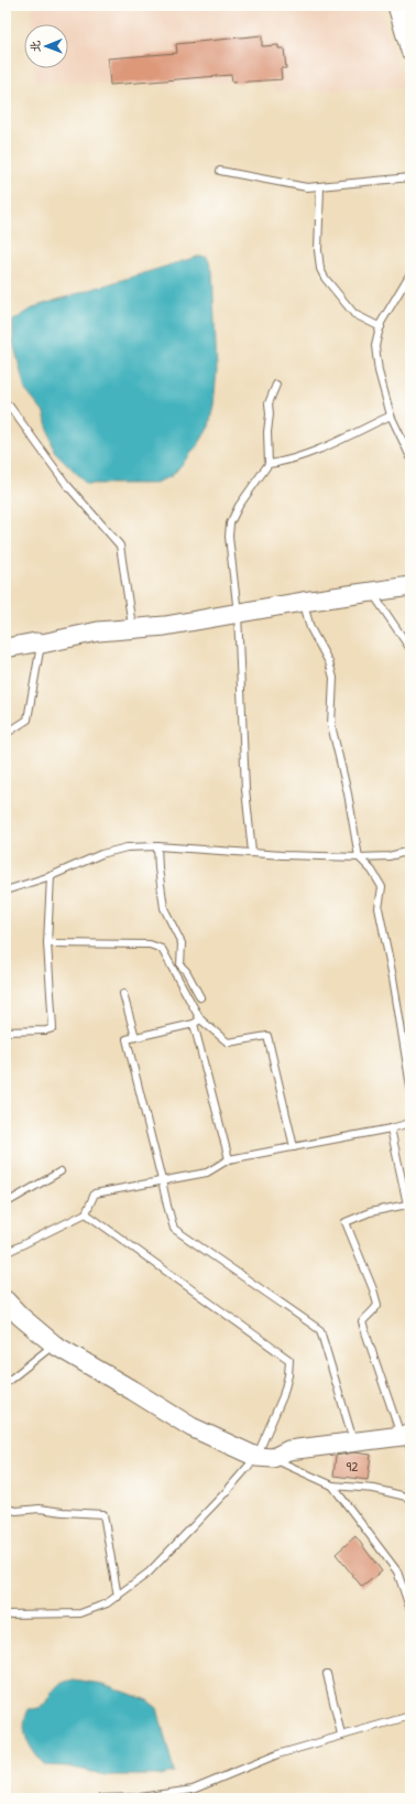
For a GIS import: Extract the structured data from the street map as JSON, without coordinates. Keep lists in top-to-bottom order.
{
  "house_numbers": ["92"],
  "north": "left"
}
